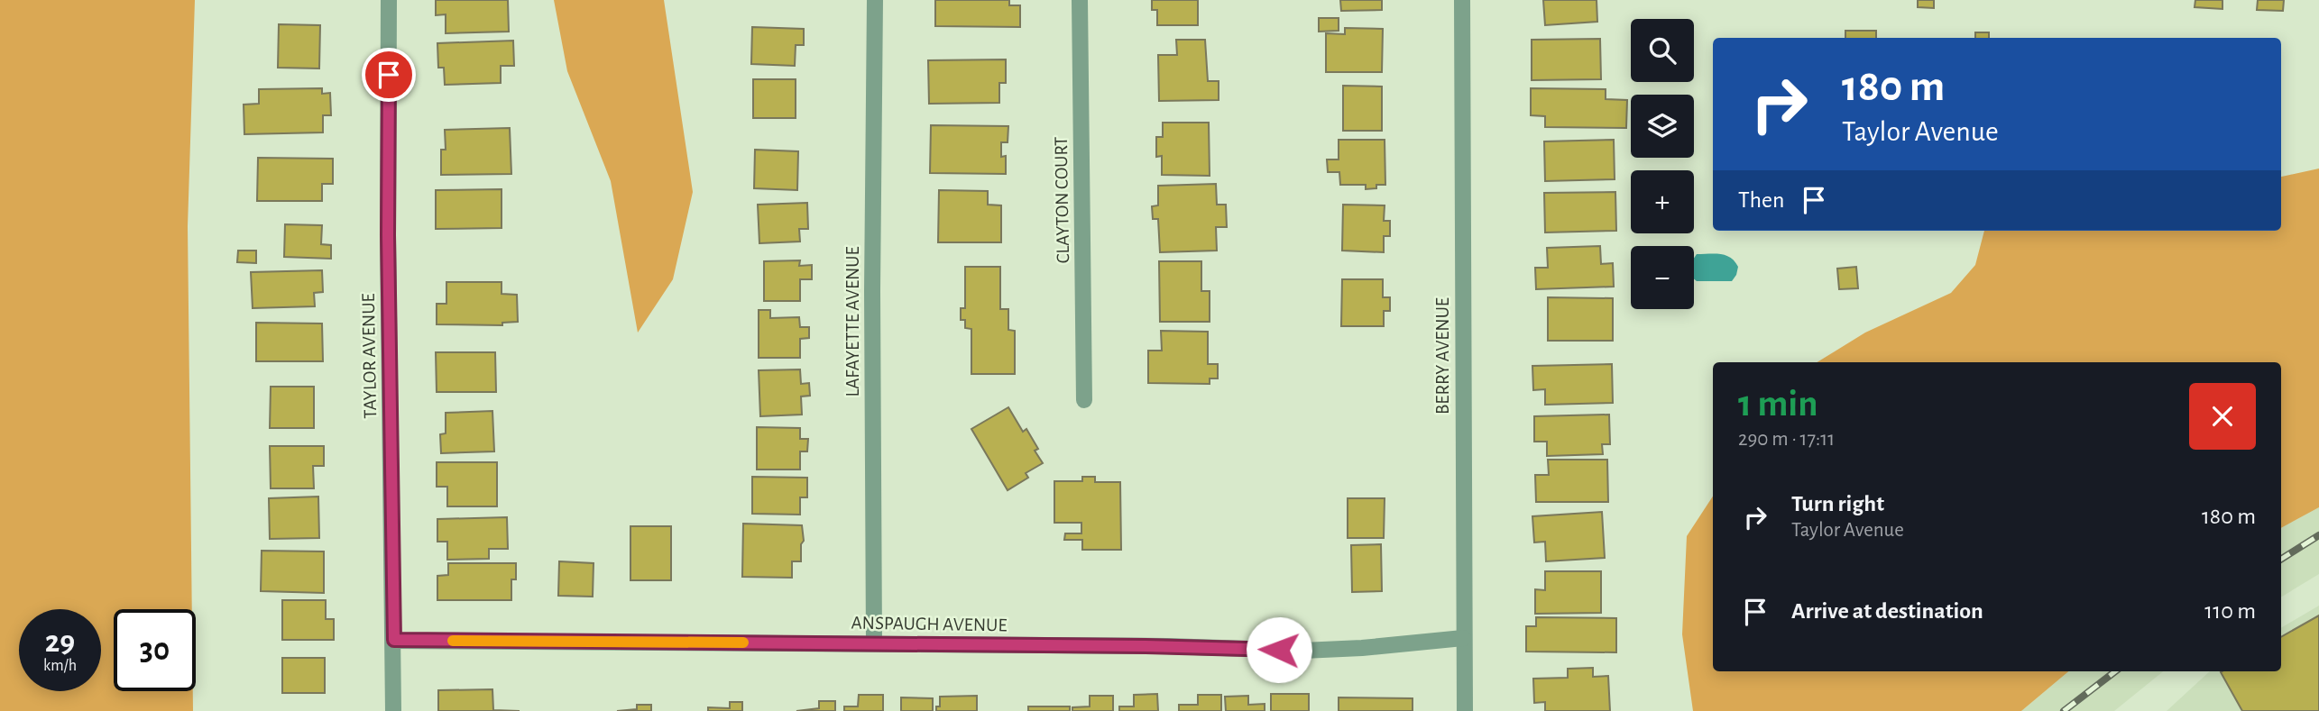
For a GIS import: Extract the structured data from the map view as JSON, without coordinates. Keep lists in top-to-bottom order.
{
  "streets": {
    "street": [
      "CLAYTON COURT",
      "LAFAYETTE AVENUE",
      "TAYLOR AVENUE",
      "BERRY AVENUE",
      "ANSPAUGH AVENUE"
    ]
  },
  "crossings": [
    ["LAFAYETTE AVENUE", "ANSPAUGH AVENUE"],
    ["TAYLOR AVENUE", "ANSPAUGH AVENUE"],
    ["BERRY AVENUE", "ANSPAUGH AVENUE"]
  ],
  "page": {
    "map_buttons": ["+", "−"],
    "turn": ["180 m", "Taylor Avenue"],
    "then": "Then",
    "heading": ["1 min", "290 m · 17:11"],
    "list": [
      {
        "name": "Turn right",
        "note": "Taylor Avenue",
        "value": "180 m"
      },
      {
        "name": "Arrive at destination",
        "value": "110 m"
      }
    ],
    "speed": "29 km/h",
    "limit": "30"
  }
}
